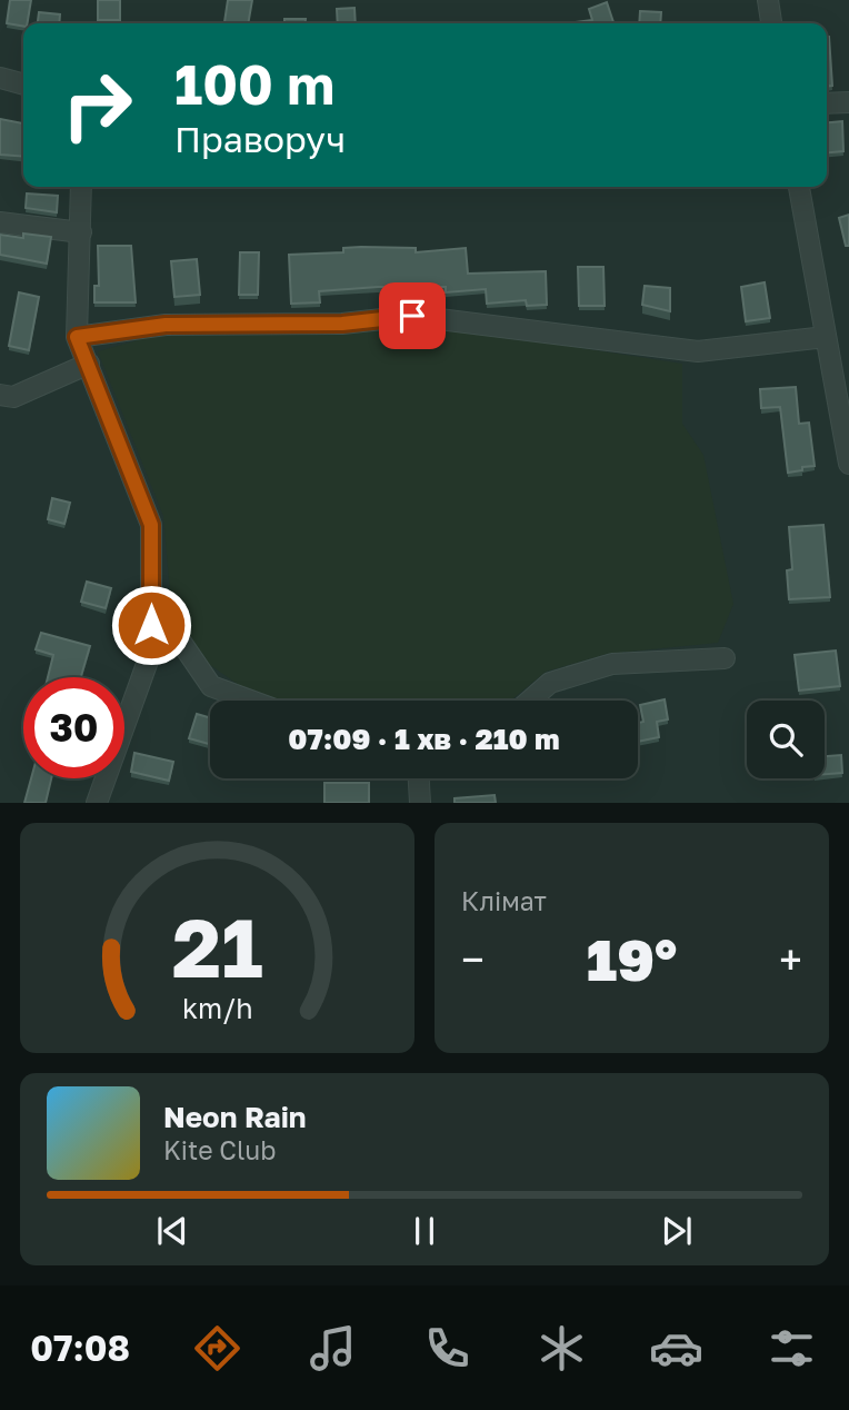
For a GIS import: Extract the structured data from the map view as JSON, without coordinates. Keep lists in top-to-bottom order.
{
  "page": {
    "turn": ["100 m", "Праворуч"],
    "limit": "30",
    "trip": "07:09 · 1 хв · 210 m",
    "tile": "Клімат",
    "heat": ["−", "19°", "+"],
    "song": ["Neon Rain", "Kite Club"],
    "tabs": "07:08",
    "gauge": ["21", "km/h"]
  }
}
